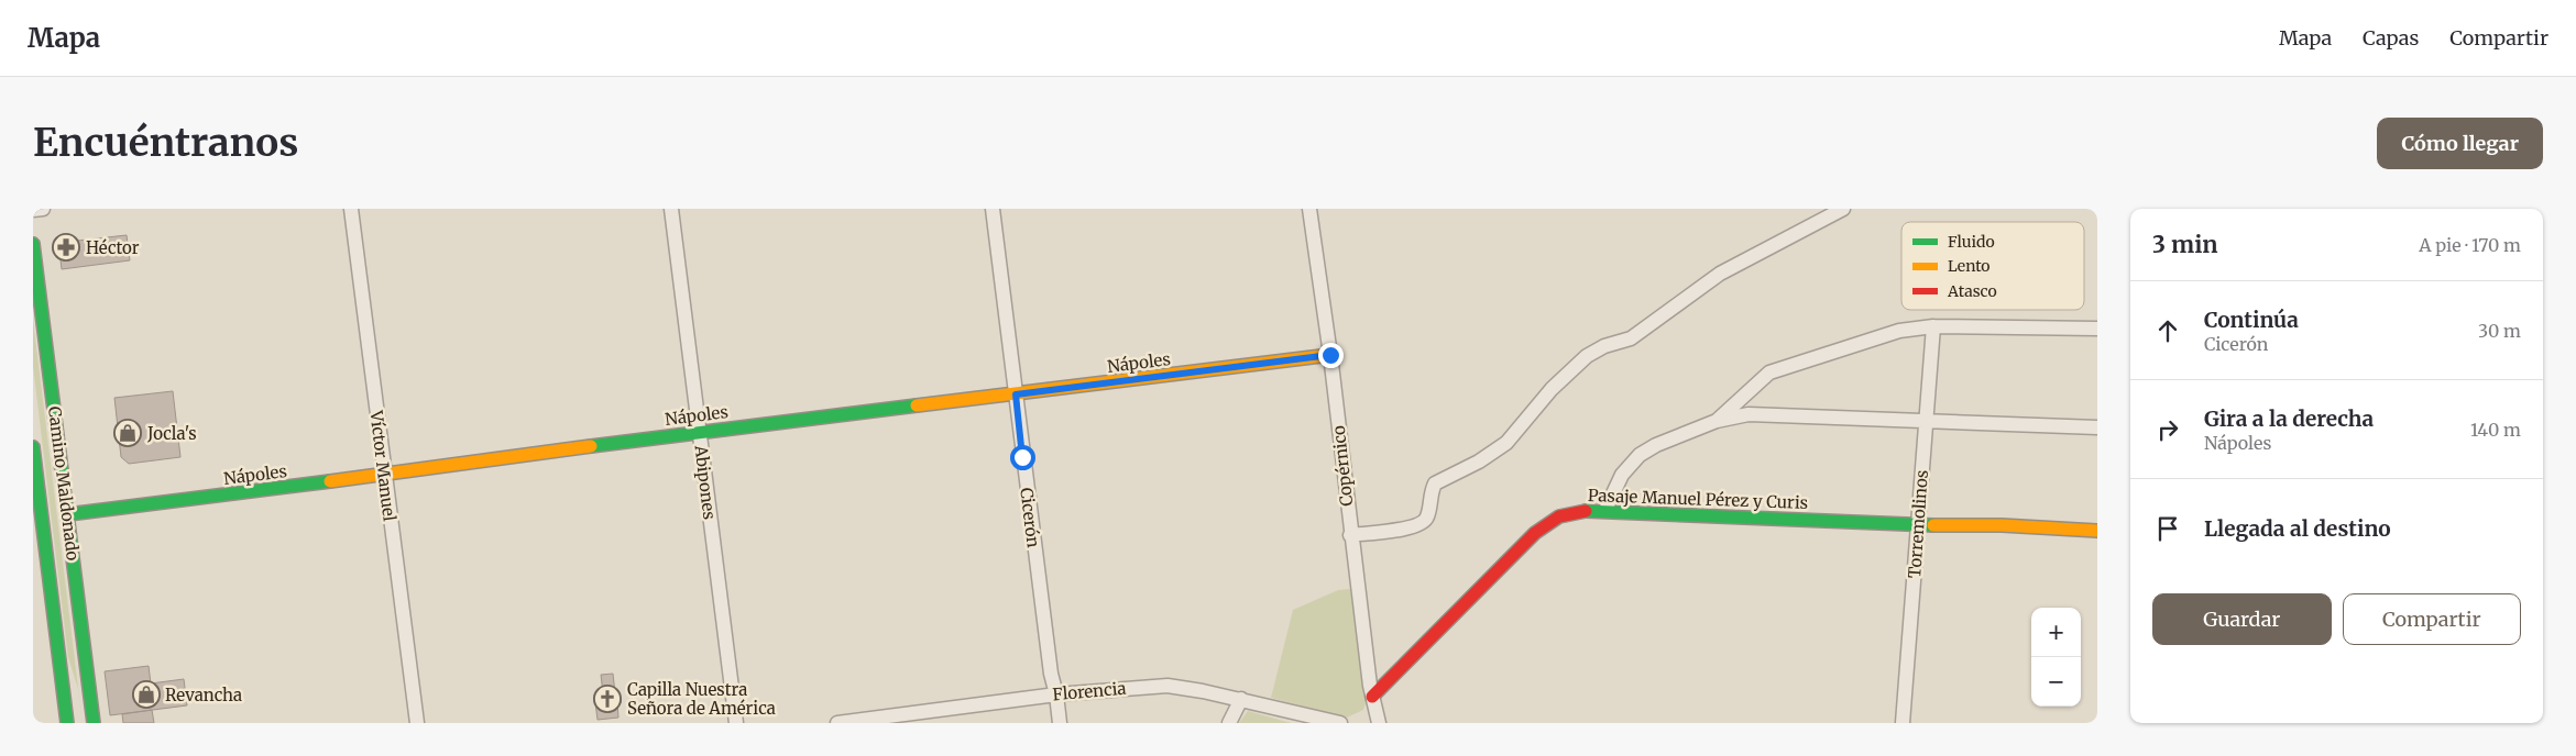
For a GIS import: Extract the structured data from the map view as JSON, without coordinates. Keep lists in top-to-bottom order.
{
  "streets": {
    "street": [
      "Nápoles",
      "Víctor Manuel",
      "Copérnico",
      "Abipones",
      "Camino Maldonado",
      "Pasaje Manuel Pérez y Curis",
      "Cicerón",
      "Torremolinos",
      "Florencia"
    ]
  },
  "crossings": [
    ["Nápoles", "Víctor Manuel"],
    ["Nápoles", "Copérnico"],
    ["Nápoles", "Abipones"],
    ["Nápoles", "Camino Maldonado"],
    ["Nápoles", "Cicerón"],
    ["Copérnico", "Pasaje Manuel Pérez y Curis"],
    ["Pasaje Manuel Pérez y Curis", "Torremolinos"],
    ["Cicerón", "Florencia"]
  ],
  "places": {
    "pharmacy": ["Héctor"],
    "shop": ["Jocla's", "Revancha"],
    "church": ["Capilla Nuestra Señora de América"]
  },
  "legend": ["Fluido", "Lento", "Atasco"],
  "page": {
    "header": "Mapa",
    "nav": ["Mapa", "Capas", "Compartir"],
    "buttons": [
      "Cómo llegar",
      ["Guardar", "Compartir"]
    ],
    "title": "Encuéntranos",
    "heading": ["3 min", "A pie · 170 m"],
    "list": [
      ["Continúa", "Cicerón", "30 m"],
      ["Gira a la derecha", "Nápoles", "140 m"],
      "Llegada al destino"
    ],
    "map_buttons": ["+", "−"]
  }
}
